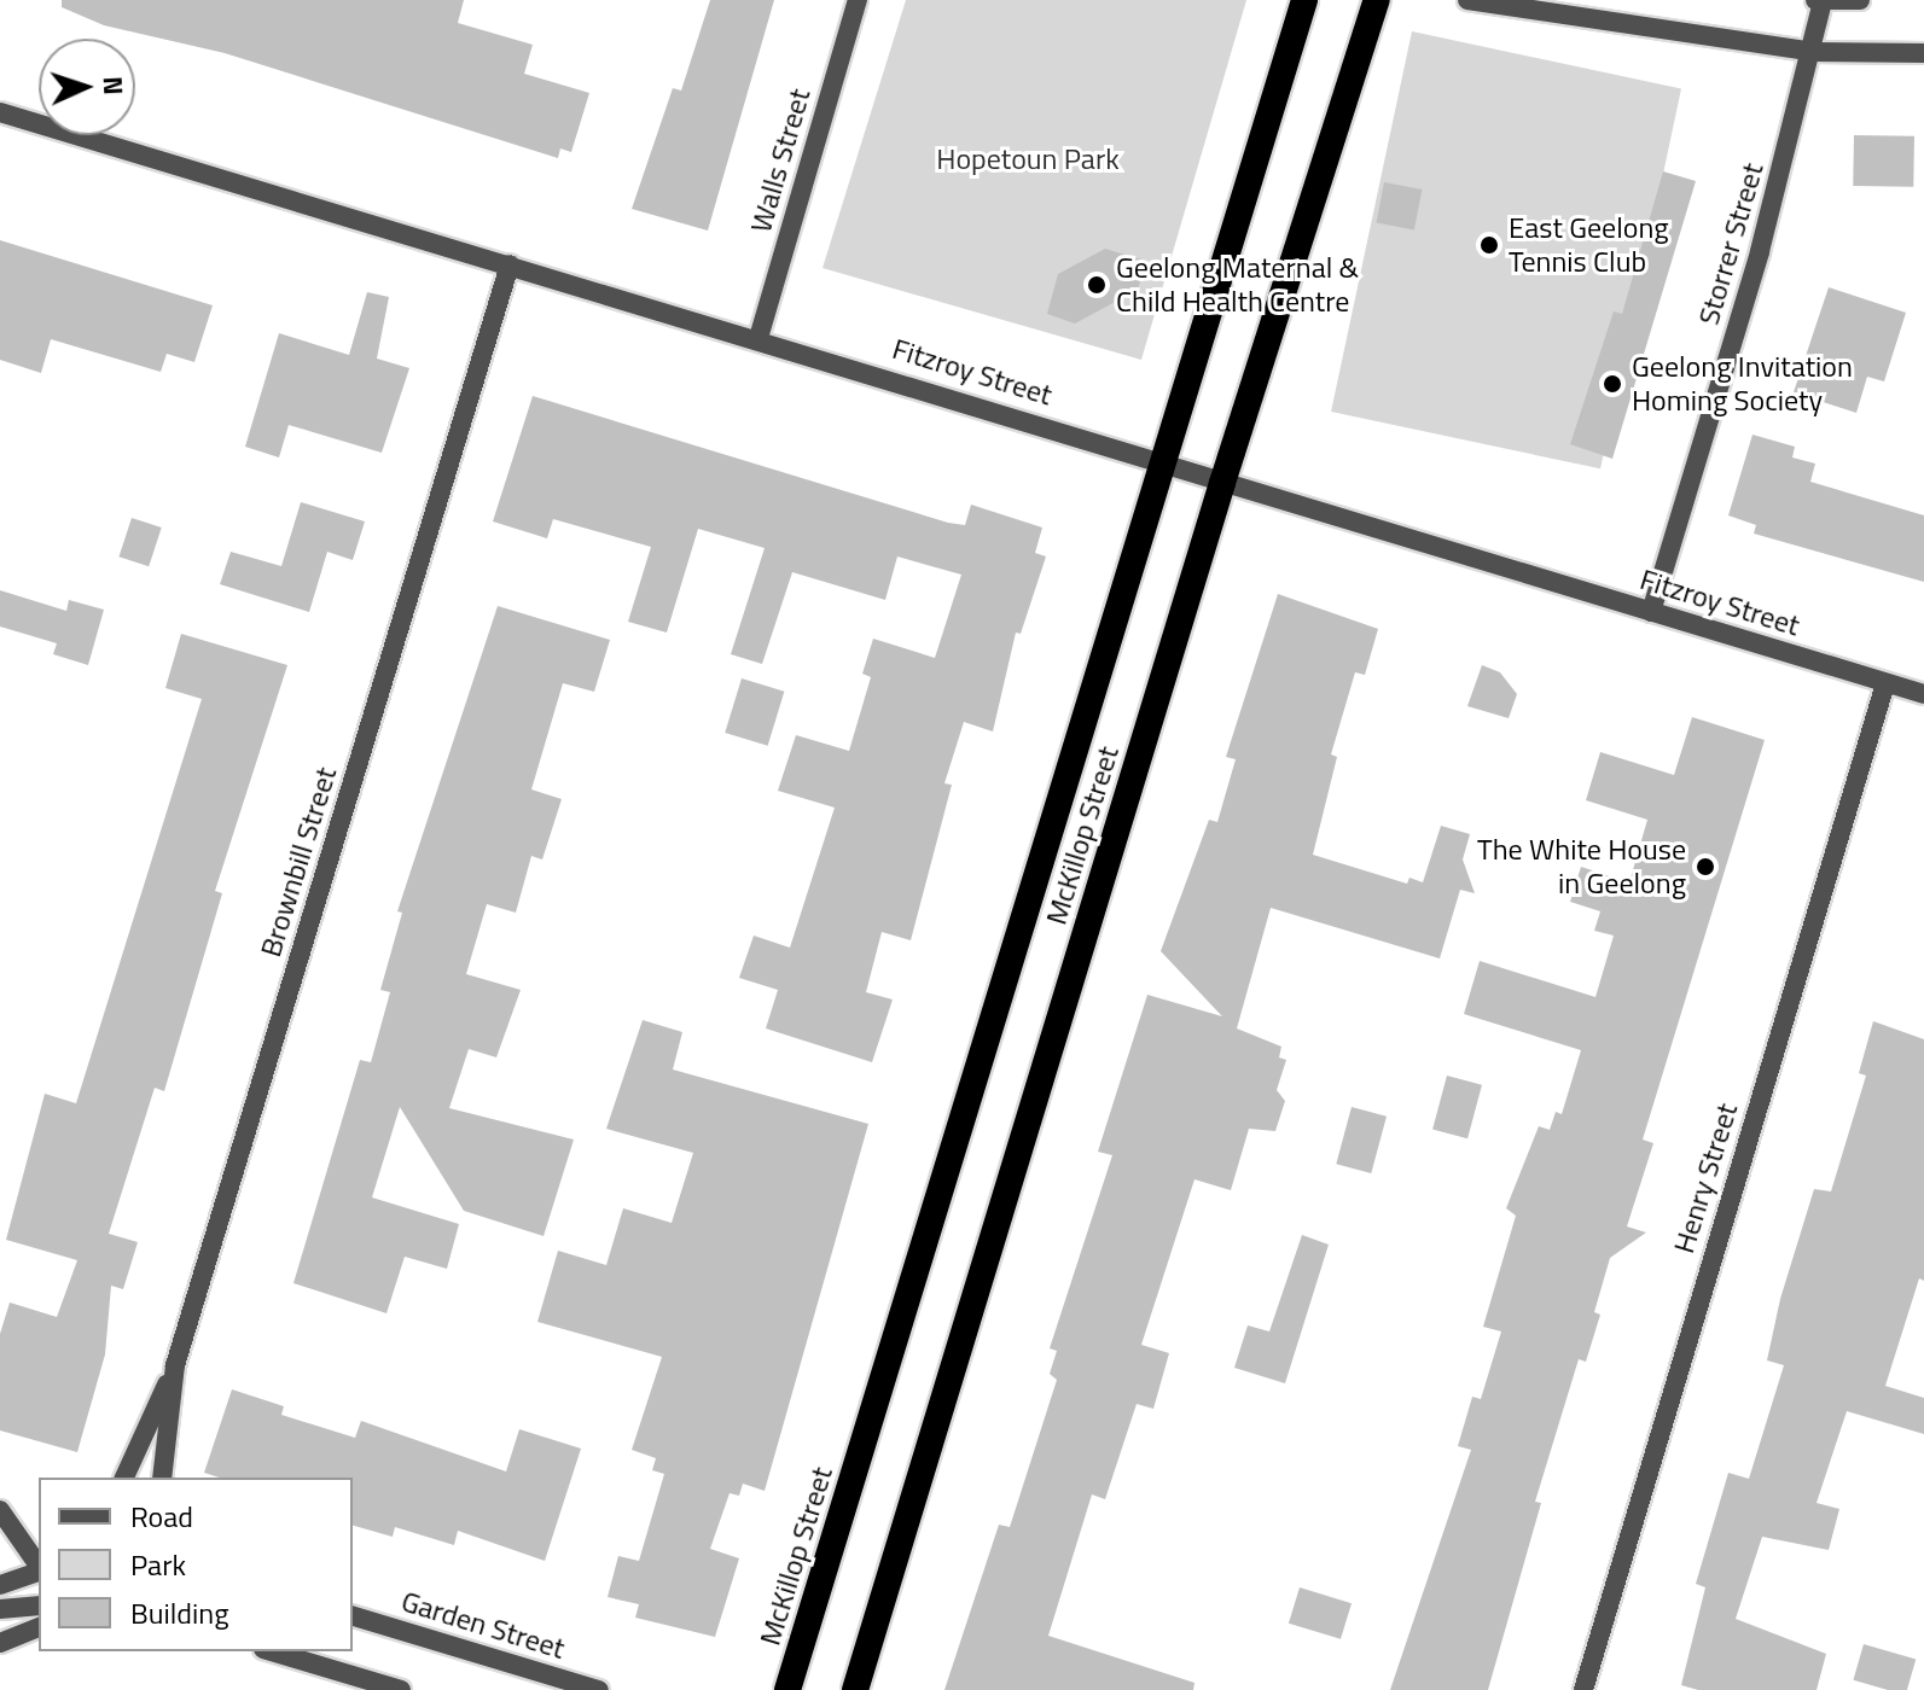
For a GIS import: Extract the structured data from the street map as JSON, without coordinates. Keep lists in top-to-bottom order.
{
  "streets": {
    "highway": ["McKillop Street"],
    "street": [
      "Walls Street",
      "Storrer Street",
      "Fitzroy Street",
      "Brownbill Street",
      "Henry Street",
      "Garden Street"
    ]
  },
  "crossings": [
    ["Walls Street", "Fitzroy Street"],
    ["Storrer Street", "Fitzroy Street"],
    ["Fitzroy Street", "McKillop Street"],
    ["Fitzroy Street", "Brownbill Street"],
    ["Fitzroy Street", "Henry Street"]
  ],
  "parks": ["Hopetoun Park"],
  "places": [
    "East Geelong Tennis Club",
    "Geelong Maternal & Child Health Centre",
    "Geelong Invitation Homing Society",
    "The White House in Geelong"
  ],
  "legend": ["Road", "Park", "Building"],
  "north": "right"
}
